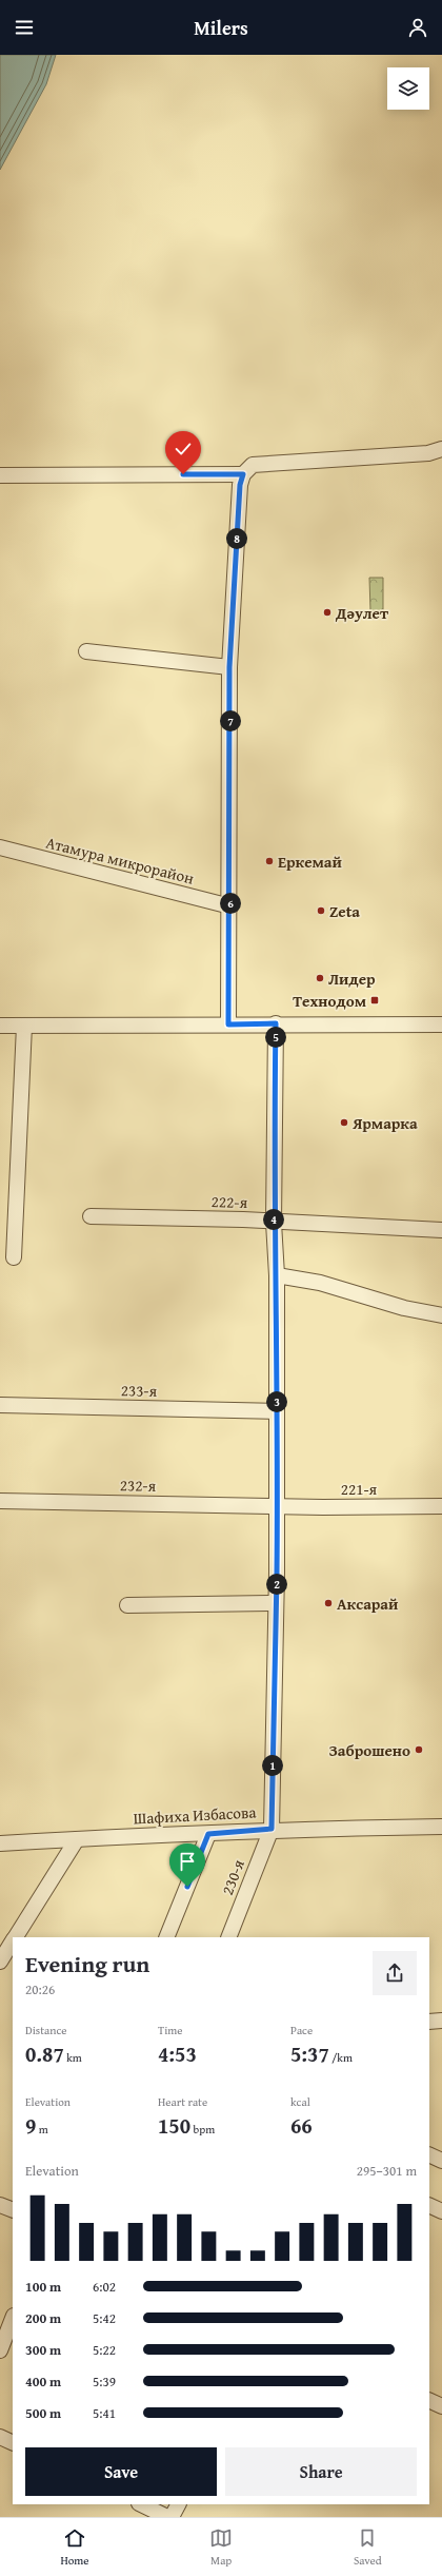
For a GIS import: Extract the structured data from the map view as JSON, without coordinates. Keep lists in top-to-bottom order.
{
  "streets": {
    "street": [
      "Атамура микрорайон",
      "222-я",
      "233-я",
      "232-я",
      "221-я",
      "Шафиха Избасова",
      "230-я"
    ]
  },
  "crossings": [
    ["232-я", "221-я"],
    ["Шафиха Избасова", "230-я"]
  ],
  "places": {
    "other": [
      "Дәулет",
      "Еркемай",
      "Zeta",
      "Лидер",
      "Ярмарка",
      "Аксарай",
      "Заброшено"
    ],
    "transit": ["Технодом"]
  },
  "page": {
    "header": "Milers",
    "pins": [
      "8",
      "7",
      "6",
      "5",
      "4",
      "3",
      "2",
      "1"
    ],
    "heading": ["Evening run", "20:26"],
    "stats": [
      ["Distance", "0.87 km"],
      ["Time", "4:53"],
      ["Pace", "5:37 /km"],
      ["Elevation", "9 m"],
      ["Heart rate", "150 bpm"],
      ["kcal", "66"]
    ],
    "chart": ["Elevation", "295–301 m"],
    "list": [
      {
        "name": "100 m",
        "note": "6:02"
      },
      {
        "name": "200 m",
        "note": "5:42"
      },
      {
        "name": "300 m",
        "note": "5:22"
      },
      {
        "name": "400 m",
        "note": "5:39"
      },
      {
        "name": "500 m",
        "note": "5:41"
      }
    ],
    "buttons": ["Save", "Share"],
    "tabs": ["Home", "Map", "Saved"]
  }
}
